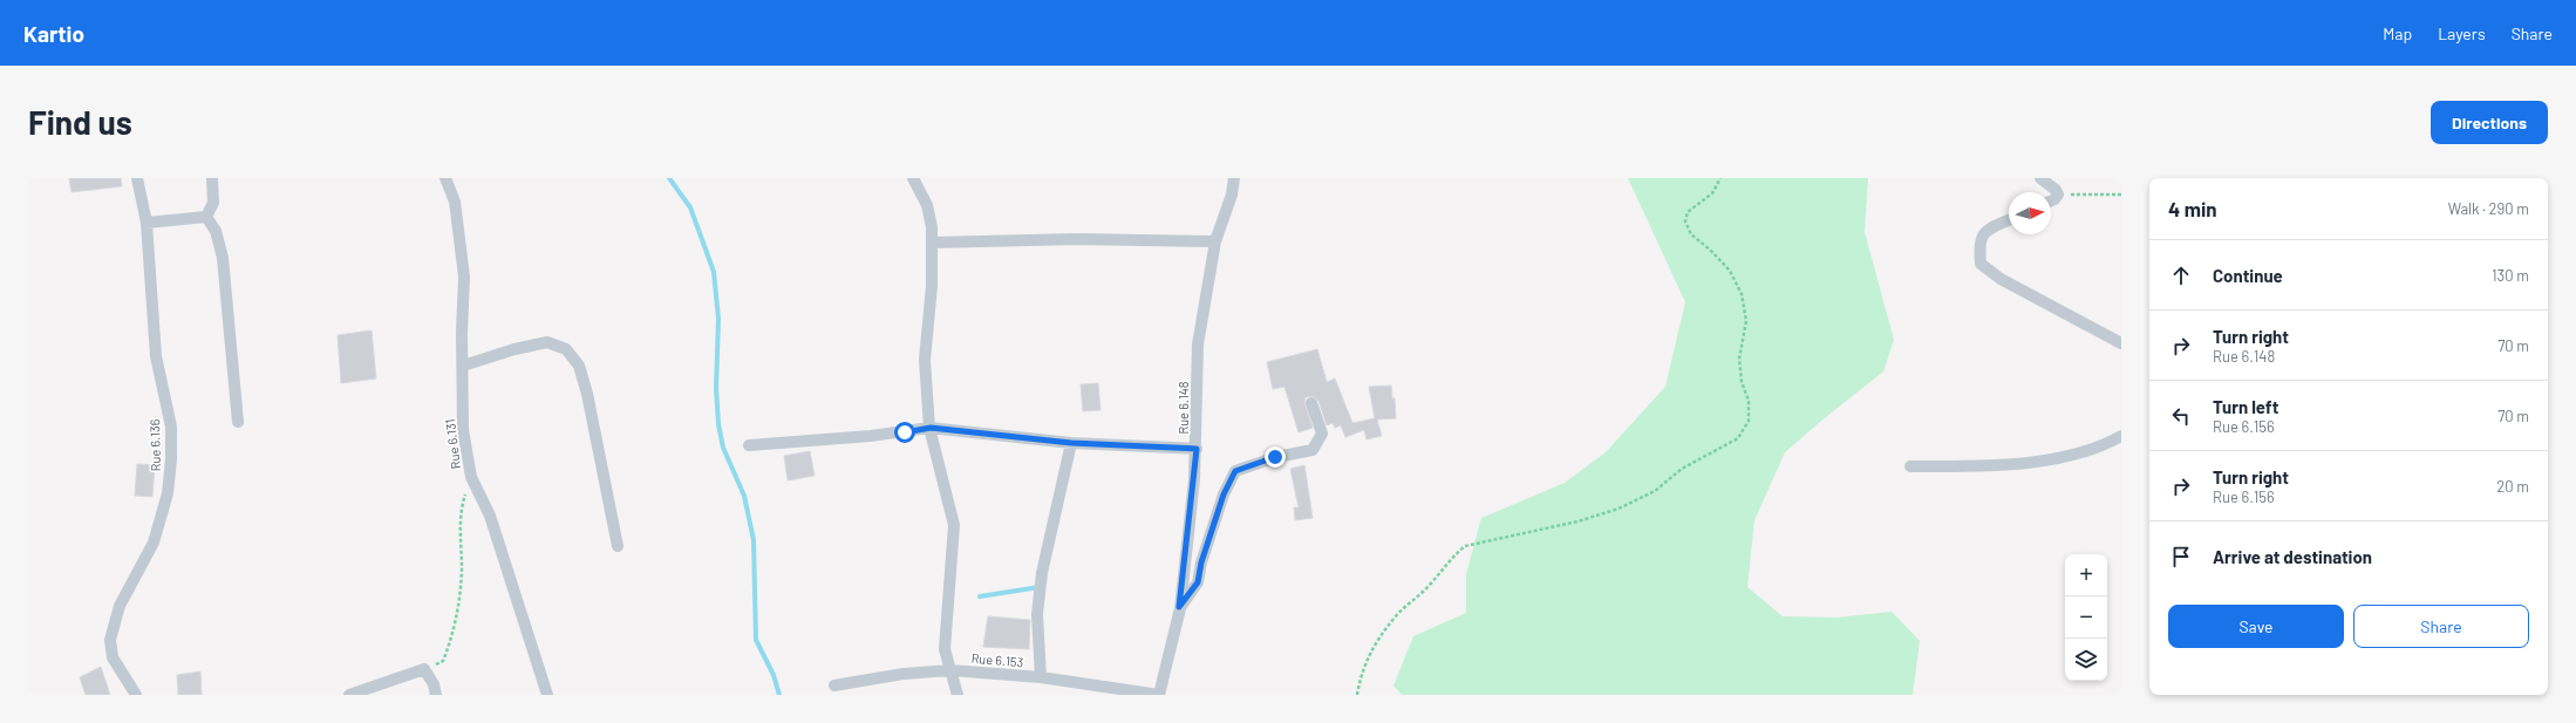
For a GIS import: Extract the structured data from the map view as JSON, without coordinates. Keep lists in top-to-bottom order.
{
  "streets": {
    "street": [
      "Rue 6.148",
      "Rue 6.131",
      "Rue 6.136",
      "Rue 6.153"
    ]
  },
  "crossings": [
    ["Rue 6.148", "Rue 6.153"]
  ],
  "north": "right",
  "page": {
    "header": "Kartio",
    "nav": ["Map", "Layers", "Share"],
    "buttons": [
      "Directions",
      ["Save", "Share"]
    ],
    "title": "Find us",
    "heading": ["4 min", "Walk · 290 m"],
    "list": [
      ["Continue", "130 m"],
      ["Turn right", "Rue 6.148", "70 m"],
      ["Turn left", "Rue 6.156", "70 m"],
      ["Turn right", "Rue 6.156", "20 m"],
      "Arrive at destination"
    ],
    "map_buttons": ["+", "−"]
  }
}
